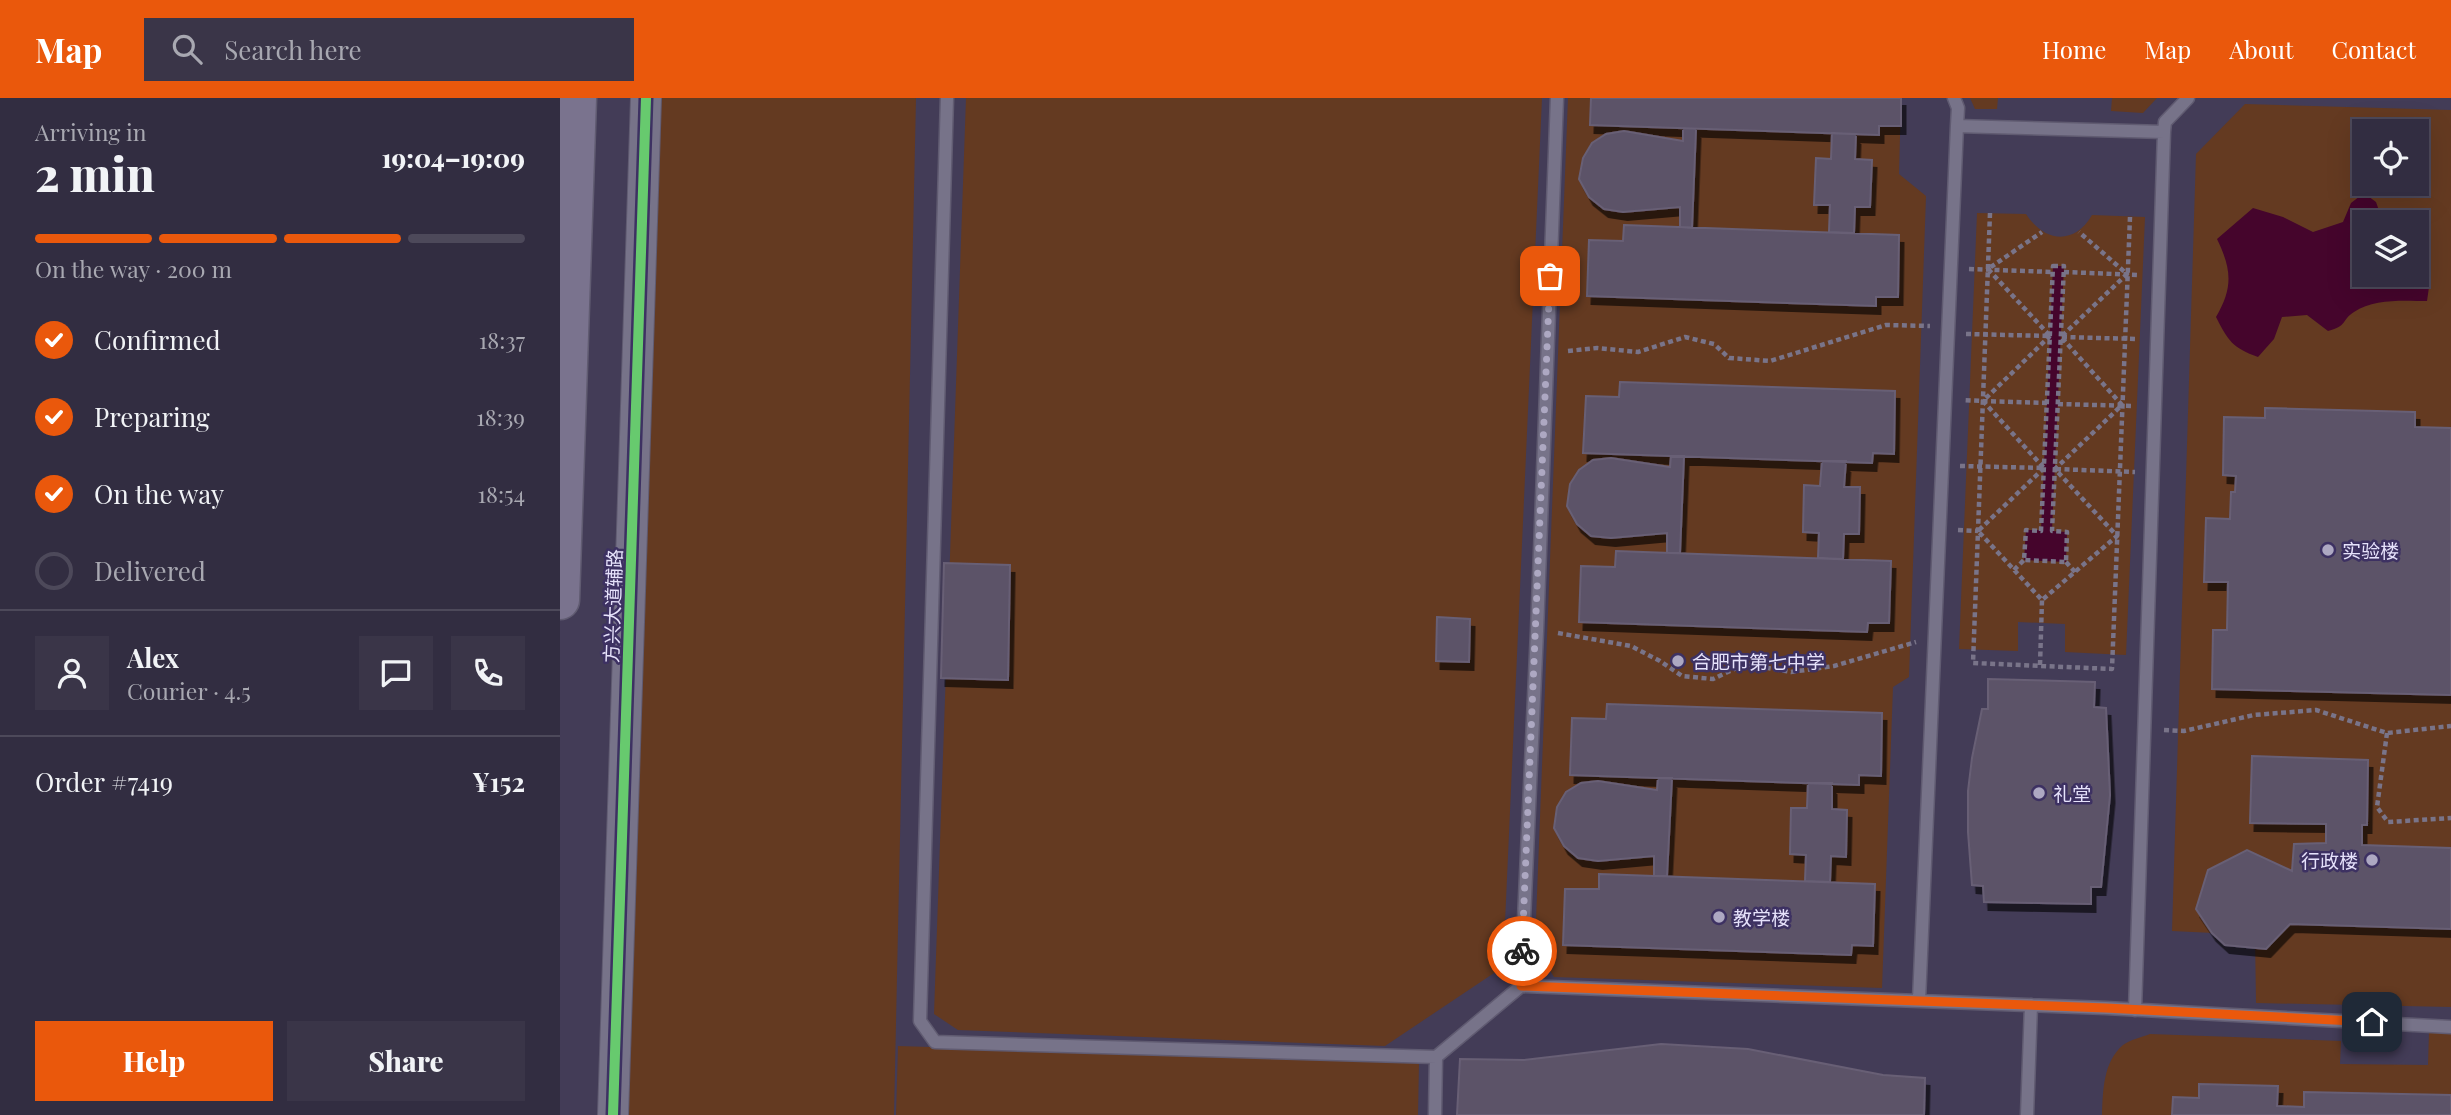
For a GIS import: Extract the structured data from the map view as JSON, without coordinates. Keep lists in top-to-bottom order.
{
  "streets": {
    "street": ["方兴大道辅路"]
  },
  "places": [
    "实验楼",
    "合肥市第七中学",
    "礼堂",
    "行政楼",
    "教学楼"
  ],
  "page": {
    "header": "Map",
    "search": "Search here",
    "nav": [
      "Home",
      "Map",
      "About",
      "Contact"
    ],
    "heading": ["2 min", "Arriving in", "19:04–19:09"],
    "panel": [
      "Alex",
      "Courier · 4.5",
      "Order #7419",
      "¥152"
    ],
    "bar": "On the way · 200 m",
    "list": [
      ["Confirmed", "18:37"],
      ["Preparing", "18:39"],
      ["On the way", "18:54"],
      "Delivered"
    ],
    "buttons": ["Help", "Share"]
  }
}
